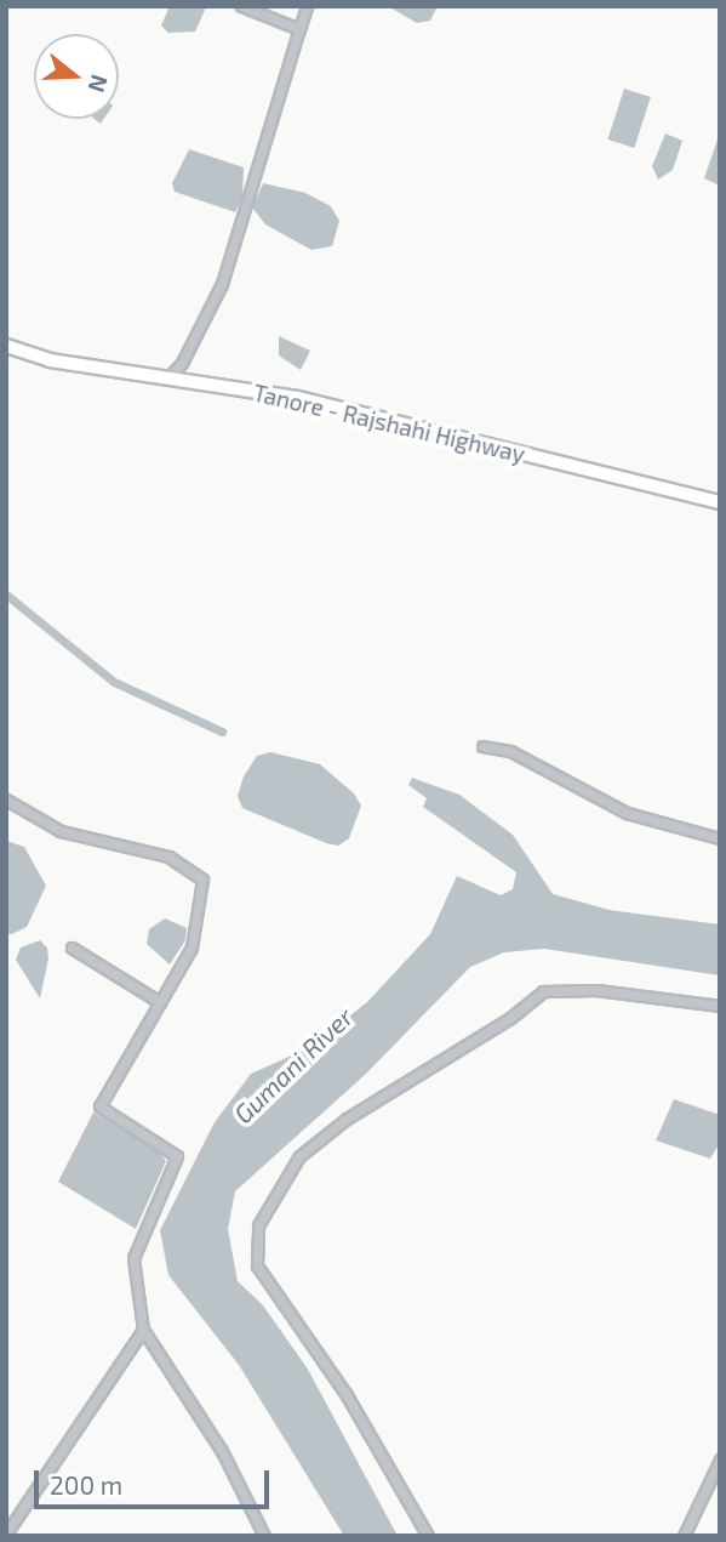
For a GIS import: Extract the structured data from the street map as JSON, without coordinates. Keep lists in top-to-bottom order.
{
  "streets": {
    "main road": ["Tanore - Rajshahi Highway"]
  },
  "water": ["Gumani River"],
  "scale_bar": "200 m",
  "north": "right"
}
